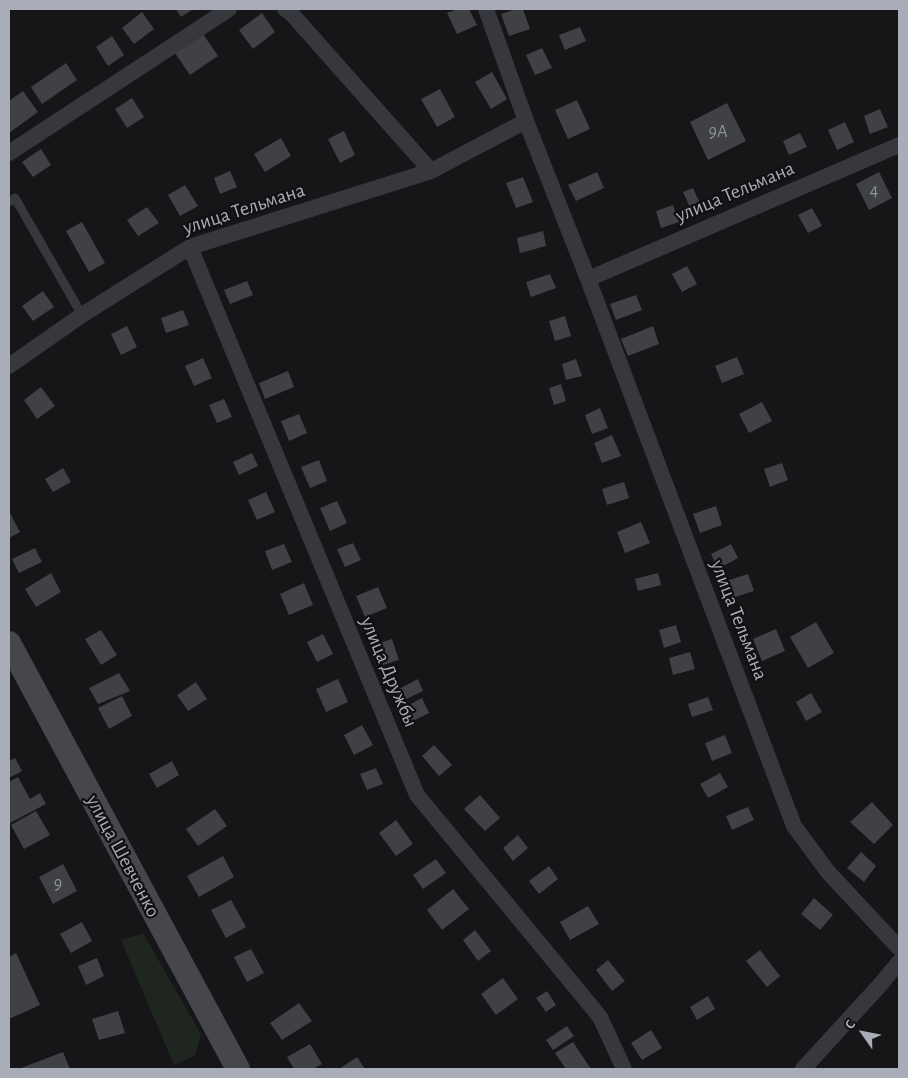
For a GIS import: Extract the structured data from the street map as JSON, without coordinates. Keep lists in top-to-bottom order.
{
  "streets": {
    "main road": ["улица Шевченко"],
    "street": ["улица Тельмана", "улица Дружбы"]
  },
  "crossings": [
    ["улица Тельмана", "улица Дружбы"]
  ],
  "house_numbers": ["9А", "4", "9"],
  "north": "top left"
}
